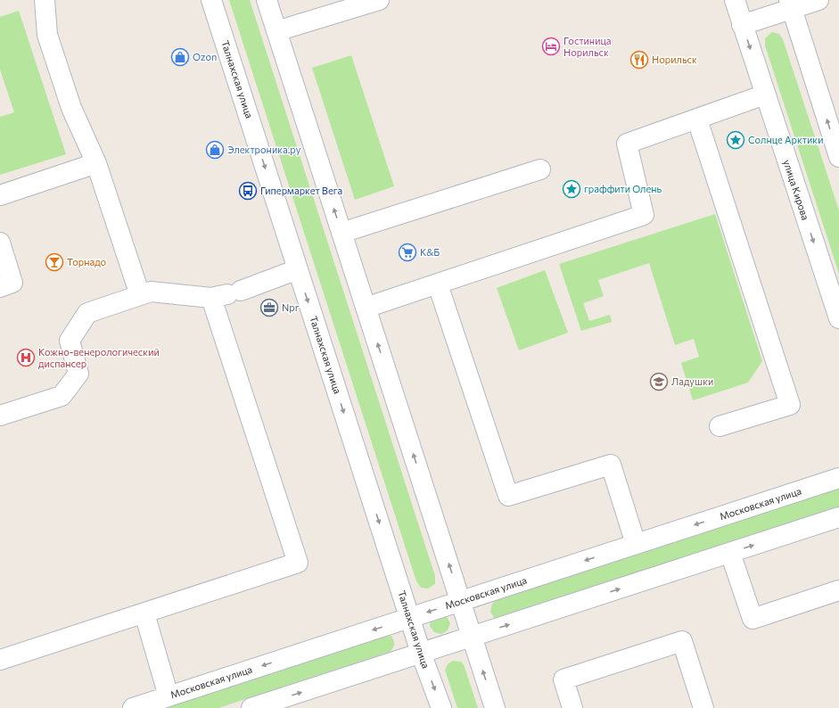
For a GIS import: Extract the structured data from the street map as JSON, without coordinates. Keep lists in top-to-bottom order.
{
  "streets": {
    "street": ["Талнахская улица", "улица Кирова", "Московская улица"]
  },
  "crossings": [
    ["Талнахская улица", "Московская улица"]
  ],
  "places": {
    "hotel": ["Гостиница Норильск"],
    "shop": ["Ozon", "Электроника.ру"],
    "restaurant": ["Норильск"],
    "place": ["Солнце Арктики", "граффити Олень"],
    "bus stop": ["Гипермаркет Вега"],
    "supermarket": ["К&Б"],
    "bar": ["Торнадо"],
    "office": ["Npr"],
    "hospital": ["Кожно-венерологический диспансер"],
    "school or university": ["Ладушки"]
  }
}
